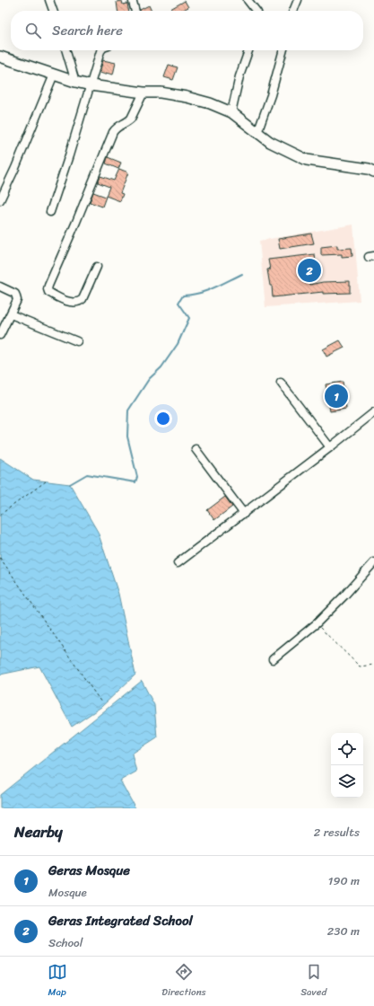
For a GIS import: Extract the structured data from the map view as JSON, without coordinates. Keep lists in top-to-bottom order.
{
  "page": {
    "search": "Search here",
    "pins": ["2", "1"],
    "heading": ["Nearby", "2 results"],
    "list": [
      {
        "mark": "1",
        "name": "Geras Mosque",
        "note": "Mosque",
        "value": "190 m"
      },
      {
        "mark": "2",
        "name": "Geras Integrated School",
        "note": "School",
        "value": "230 m"
      }
    ],
    "nav": ["Map", "Directions", "Saved"]
  }
}
